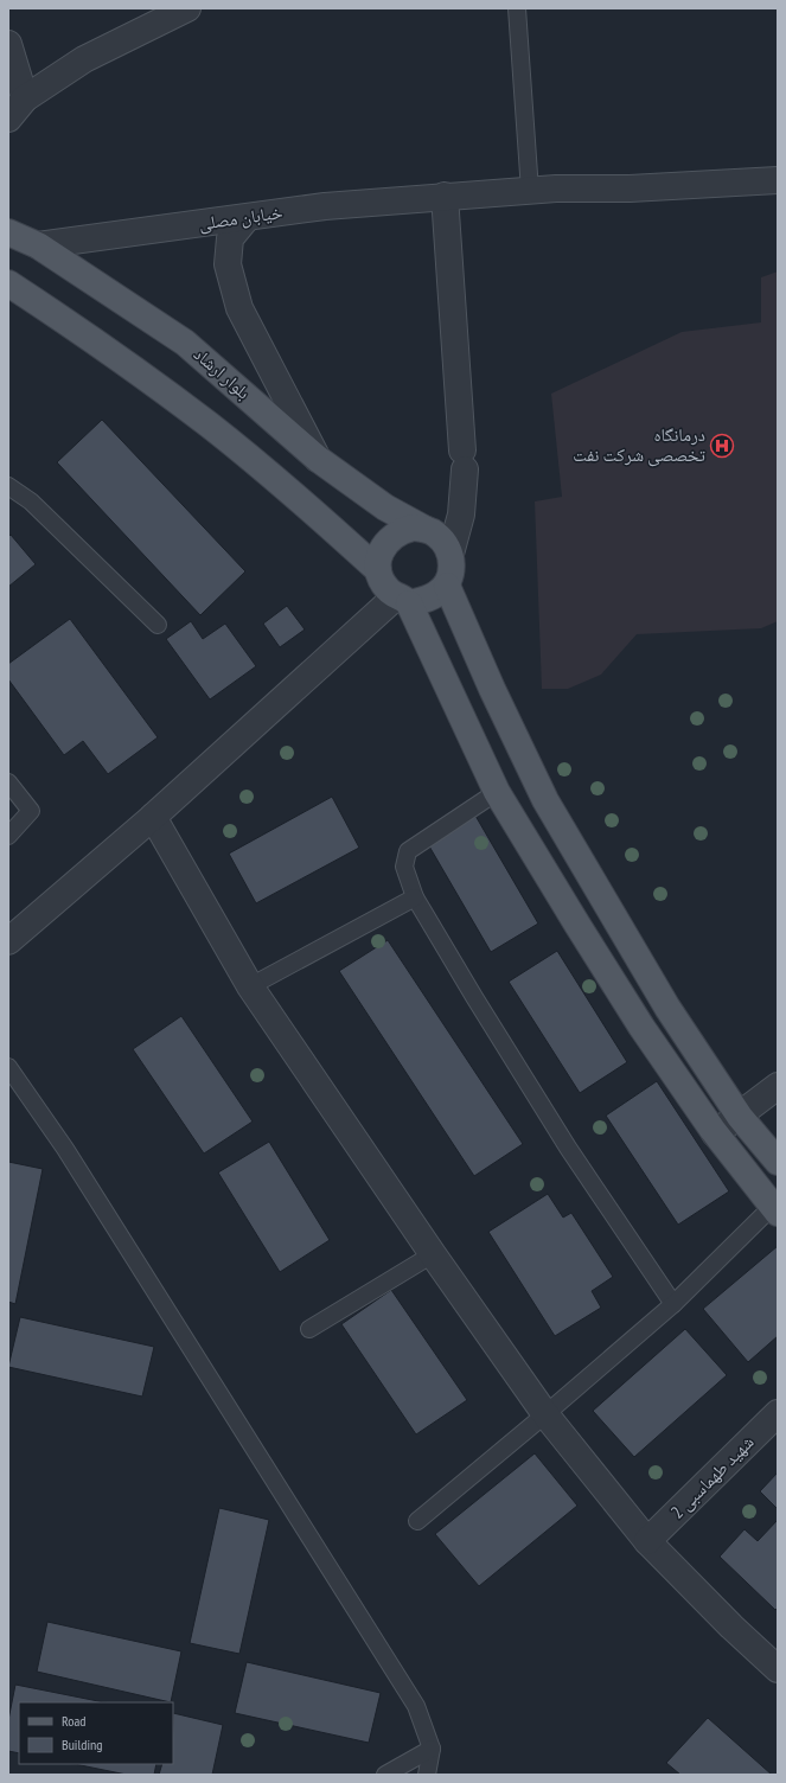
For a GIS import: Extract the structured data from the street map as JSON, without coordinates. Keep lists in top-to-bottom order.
{
  "streets": {
    "main road": ["بلوار ارشاد"],
    "street": ["خیابان مصلی", "شهید طهماسبی 2"]
  },
  "crossings": [
    ["خیابان مصلی", "بلوار ارشاد"]
  ],
  "places": {
    "hospital": ["درمانگاه تخصصی شرکت نفت"]
  },
  "legend": ["Road", "Building"]
}
